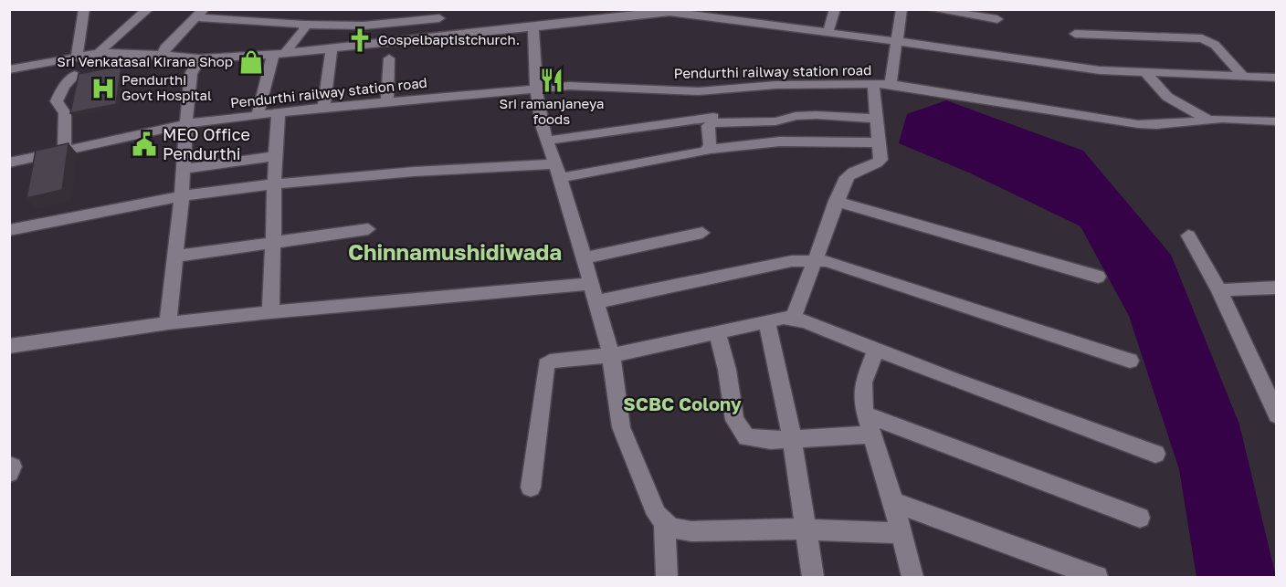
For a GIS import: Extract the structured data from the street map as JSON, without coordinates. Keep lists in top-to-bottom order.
{
  "streets": {
    "street": ["Pendurthi railway station road"]
  },
  "districts": ["Chinnamushidiwada", "SCBC Colony"],
  "places": {
    "church": ["Gospelbaptistchurch."],
    "shop": ["Sri Venkatasai Kirana Shop"],
    "restaurant": ["Sri ramanjaneya foods"],
    "hospital": ["Pendurthi Govt Hospital"],
    "public building": ["MEO Office Pendurthi"]
  }
}
